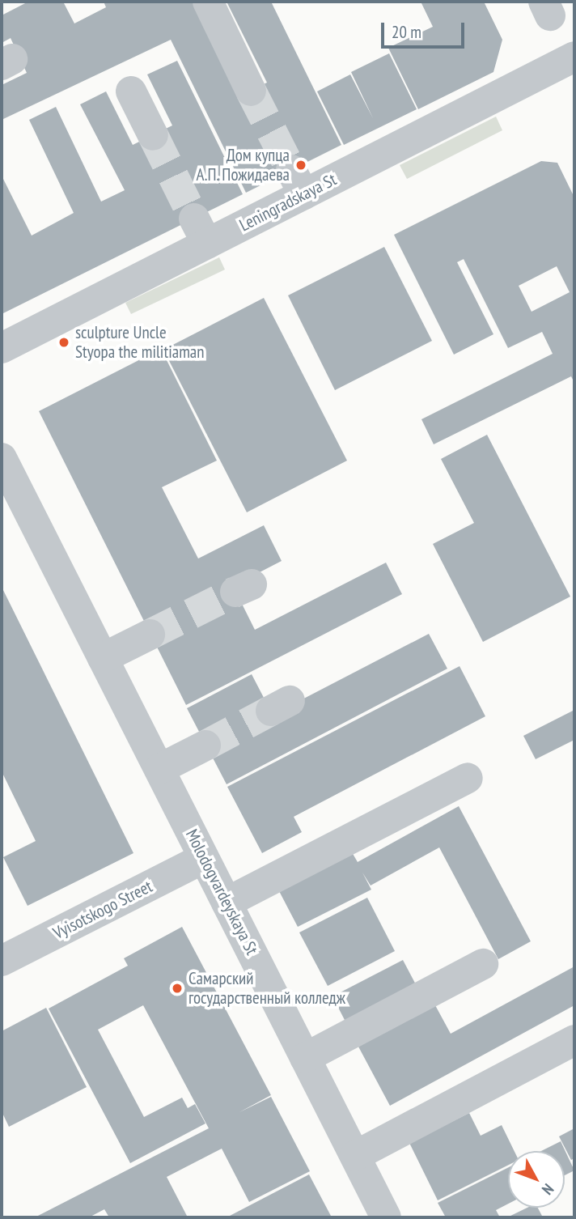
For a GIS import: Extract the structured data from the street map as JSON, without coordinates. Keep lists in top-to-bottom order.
{
  "streets": {
    "street": ["Leningradskaya St", "Molodogvardeyskaya St", "Vyisotskogo Street"]
  },
  "crossings": [
    ["Molodogvardeyskaya St", "Vyisotskogo Street"]
  ],
  "places": ["Дом купца А.П. Пожидаева", "sculpture Uncle Styopa the militiaman", "Самарский государственный колледж"],
  "scale_bar": "20 m",
  "north": "bottom right"
}
